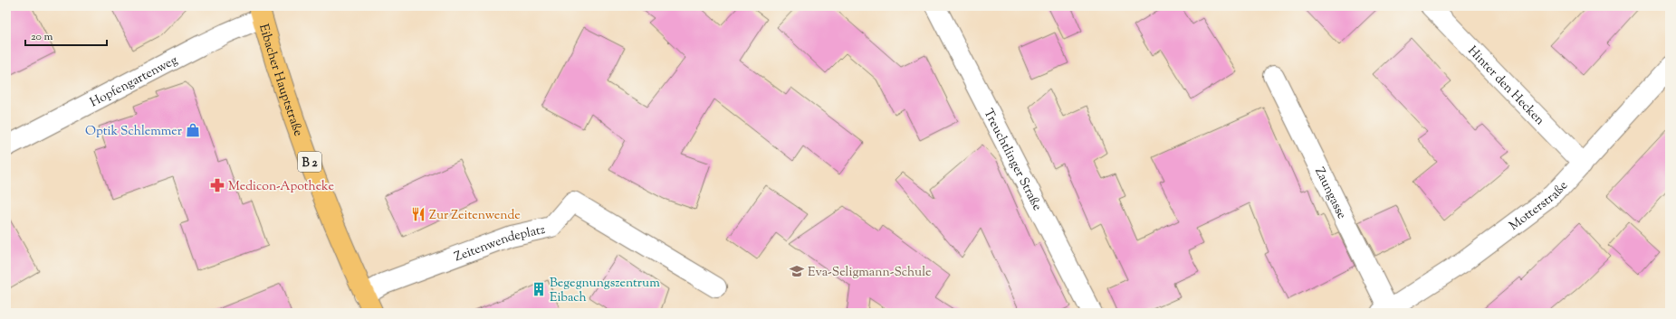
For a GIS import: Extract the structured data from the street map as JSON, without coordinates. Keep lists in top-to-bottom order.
{
  "streets": {
    "main road": ["Eibacher Hauptstraße", "B 2"],
    "street": [
      "Hopfengartenweg",
      "Hinter den Hecken",
      "Treuchtlinger Straße",
      "Zaungasse",
      "Motterstraße",
      "Zeitenwendeplatz"
    ]
  },
  "crossings": [
    ["Eibacher Hauptstraße", "Hopfengartenweg"],
    ["Eibacher Hauptstraße", "Zeitenwendeplatz"],
    ["Hinter den Hecken", "Motterstraße"],
    ["Zaungasse", "Motterstraße"]
  ],
  "places": {
    "shop": ["Optik Schlemmer"],
    "pharmacy": ["Medicon-Apotheke"],
    "restaurant": ["Zur Zeitenwende"],
    "school or university": ["Eva-Seligmann-Schule"],
    "building": ["Begegnungszentrum Eibach"]
  },
  "scale_bar": "20 m"
}
